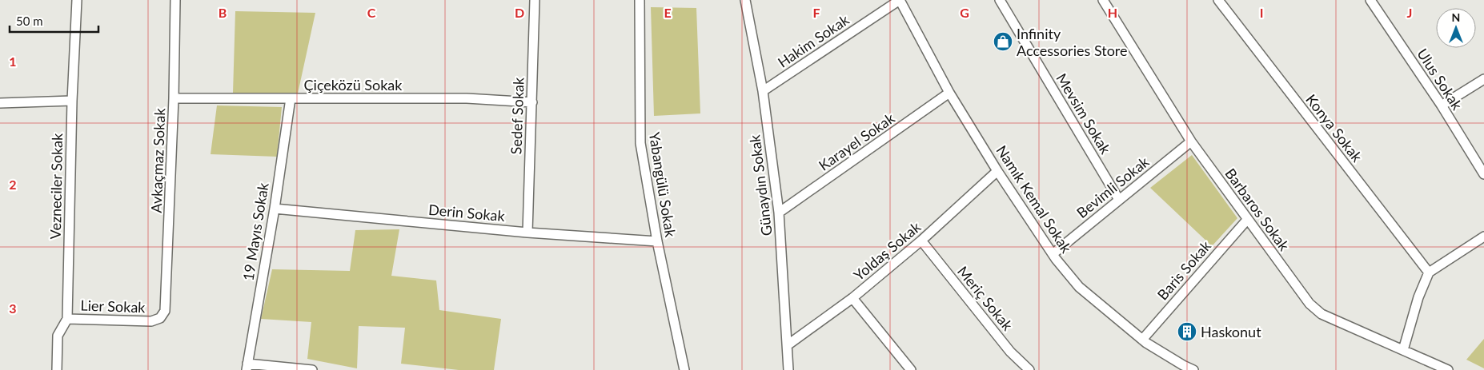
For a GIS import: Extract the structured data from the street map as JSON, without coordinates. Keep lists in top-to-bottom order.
{
  "streets": {
    "street": [
      "Hakim Sokak",
      "Ulus Sokak",
      "Çiçeközü Sokak",
      "Mevsim Sokak",
      "Sedef Sokak",
      "Konya Sokak",
      "Karayel Sokak",
      "Avkaçmaz Sokak",
      "Yabangülü Sokak",
      "Günaydın Sokak",
      "Vezneciler Sokak",
      "Bevimli Sokak",
      "Namık Kemal Sokak",
      "Barbaros Sokak",
      "Derin Sokak",
      "19 Mayıs Sokak",
      "Yoldaş Sokak",
      "Baris Sokak",
      "Meriç Sokak",
      "Lier Sokak"
    ]
  },
  "crossings": [
    ["Hakim Sokak", "Günaydın Sokak"],
    ["Hakim Sokak", "Namık Kemal Sokak"],
    ["Çiçeközü Sokak", "Sedef Sokak"],
    ["Çiçeközü Sokak", "Avkaçmaz Sokak"],
    ["Çiçeközü Sokak", "19 Mayıs Sokak"],
    ["Mevsim Sokak", "Bevimli Sokak"],
    ["Sedef Sokak", "Derin Sokak"],
    ["Karayel Sokak", "Günaydın Sokak"],
    ["Karayel Sokak", "Namık Kemal Sokak"],
    ["Avkaçmaz Sokak", "Lier Sokak"],
    ["Yabangülü Sokak", "Derin Sokak"],
    ["Günaydın Sokak", "Yoldaş Sokak"],
    ["Vezneciler Sokak", "Lier Sokak"],
    ["Bevimli Sokak", "Namık Kemal Sokak"],
    ["Bevimli Sokak", "Barbaros Sokak"],
    ["Namık Kemal Sokak", "Yoldaş Sokak"],
    ["Namık Kemal Sokak", "Baris Sokak"],
    ["Barbaros Sokak", "Baris Sokak"],
    ["Derin Sokak", "19 Mayıs Sokak"],
    ["Yoldaş Sokak", "Meriç Sokak"]
  ],
  "places": {
    "shop": ["Infinity Accessories Store"],
    "building": ["Haskonut"]
  },
  "scale_bar": "50 m",
  "north": "top",
  "grid": {
    "columns": [
      "B",
      "C",
      "D",
      "E",
      "F",
      "G",
      "H",
      "I",
      "J"
    ],
    "rows": ["1", "2", "3"]
  }
}
